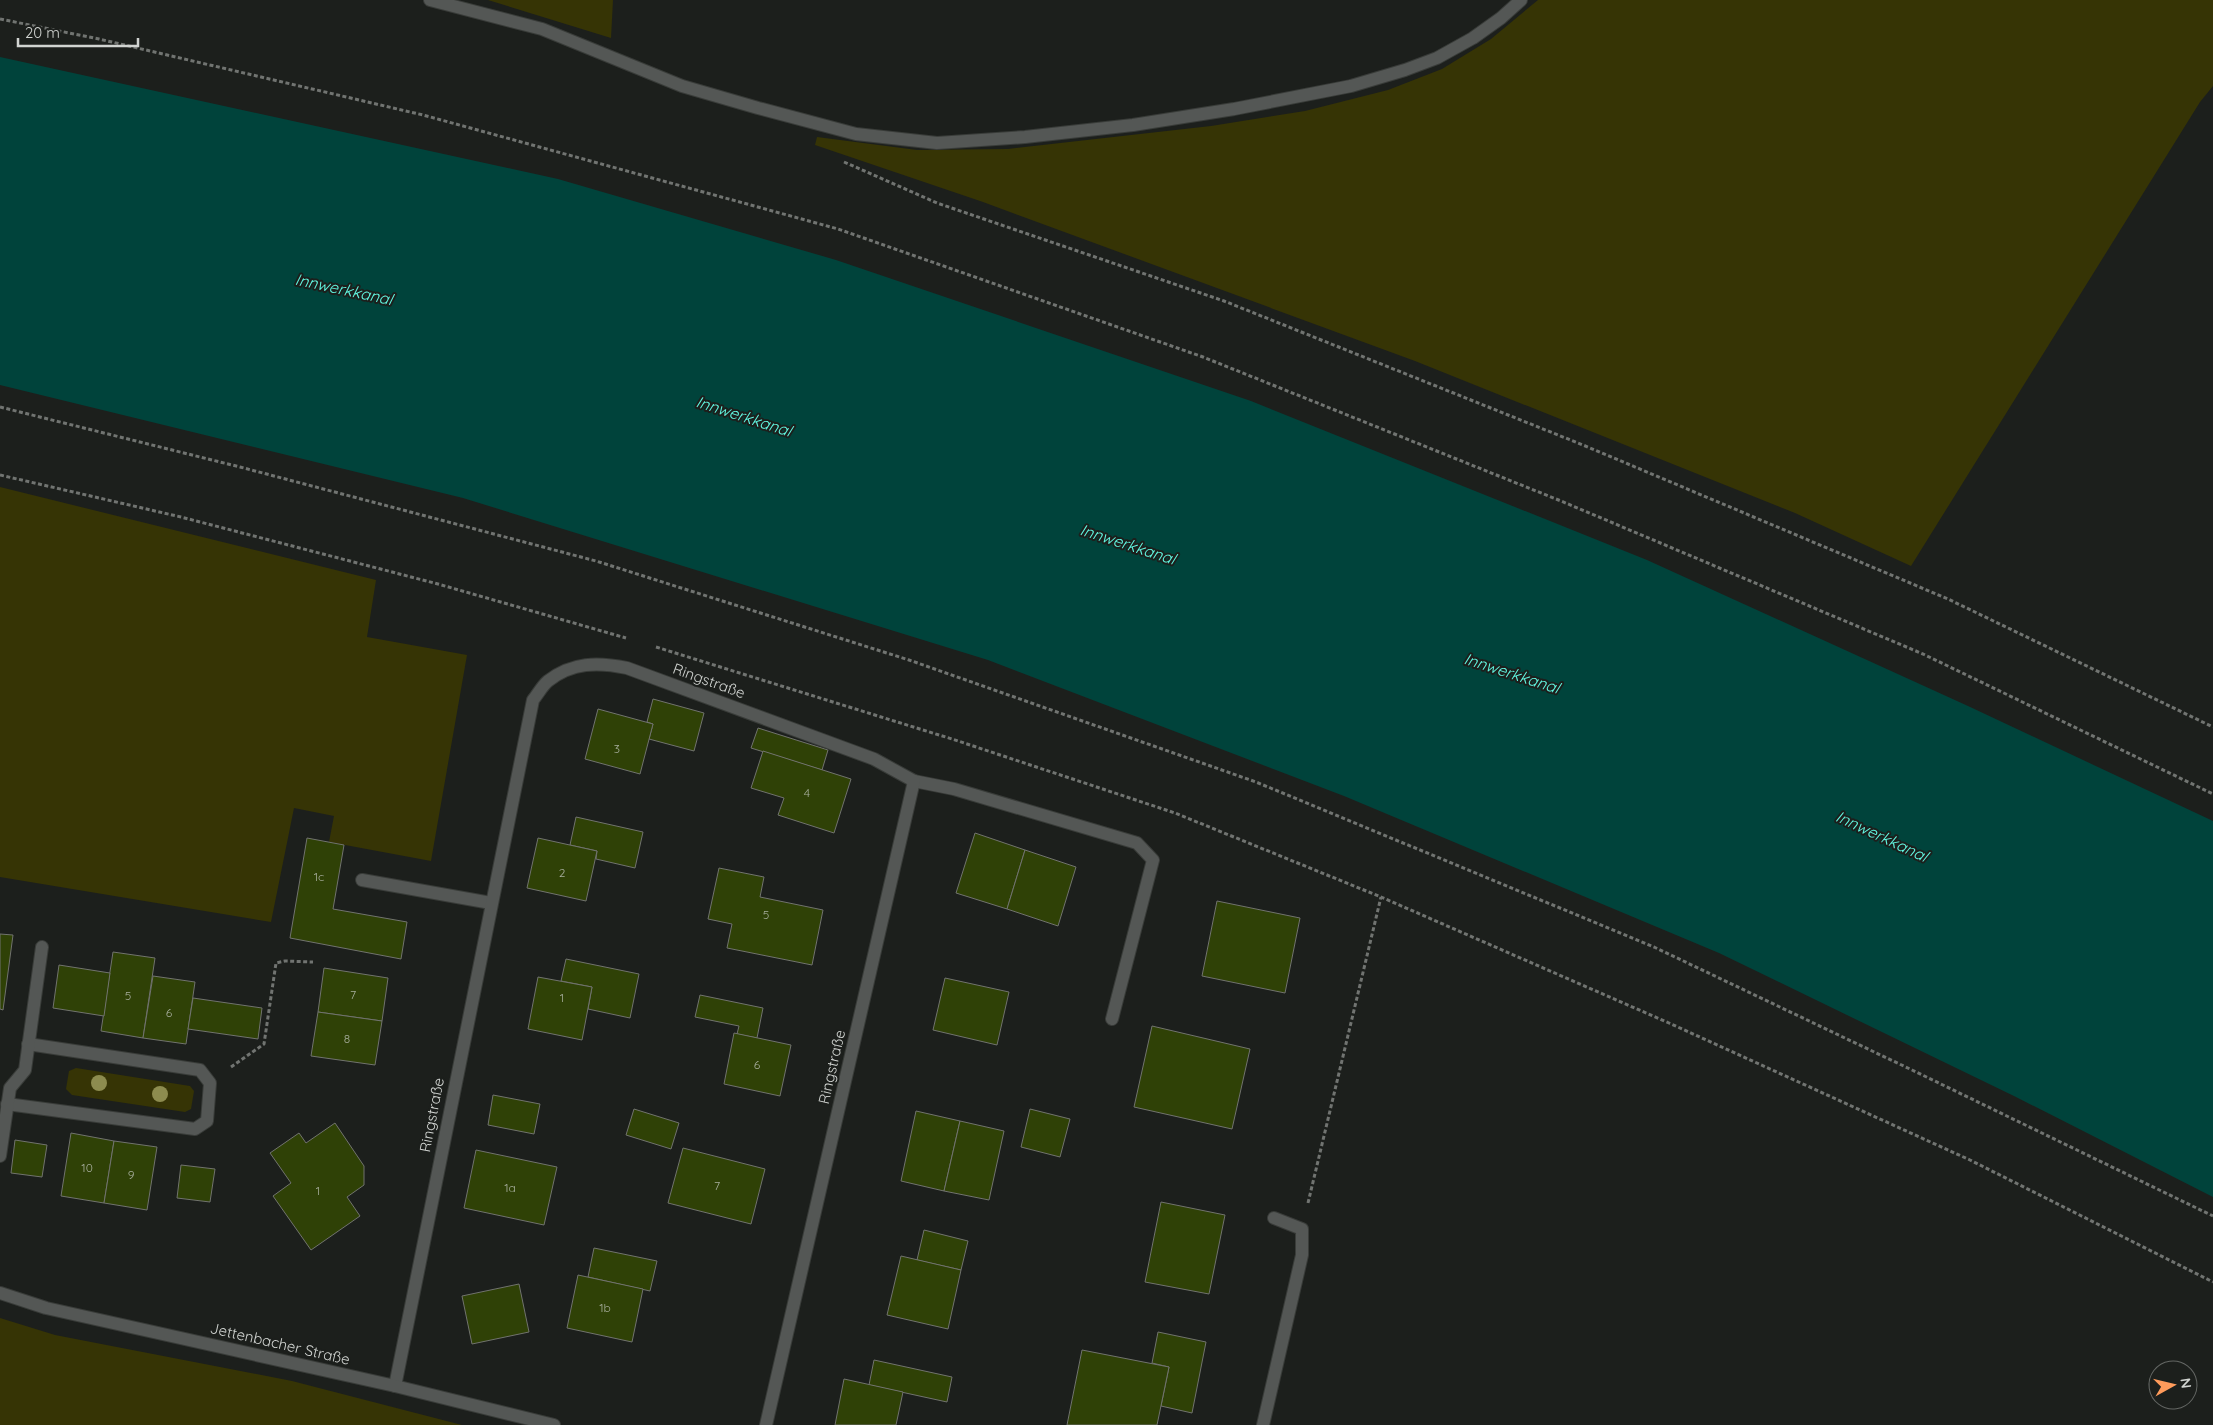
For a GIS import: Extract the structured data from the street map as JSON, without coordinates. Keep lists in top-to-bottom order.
{
  "streets": {
    "street": ["Ringstraße", "Jettenbacher Straße"]
  },
  "crossings": [
    ["Ringstraße", "Jettenbacher Straße"]
  ],
  "water": ["Innwerkkanal"],
  "house_numbers": [
    "3",
    "4",
    "2",
    "1c",
    "5",
    "7",
    "5",
    "1",
    "6",
    "8",
    "6",
    "10",
    "9",
    "7",
    "1a",
    "1",
    "1b"
  ],
  "scale_bar": "20 m",
  "north": "right"
}
